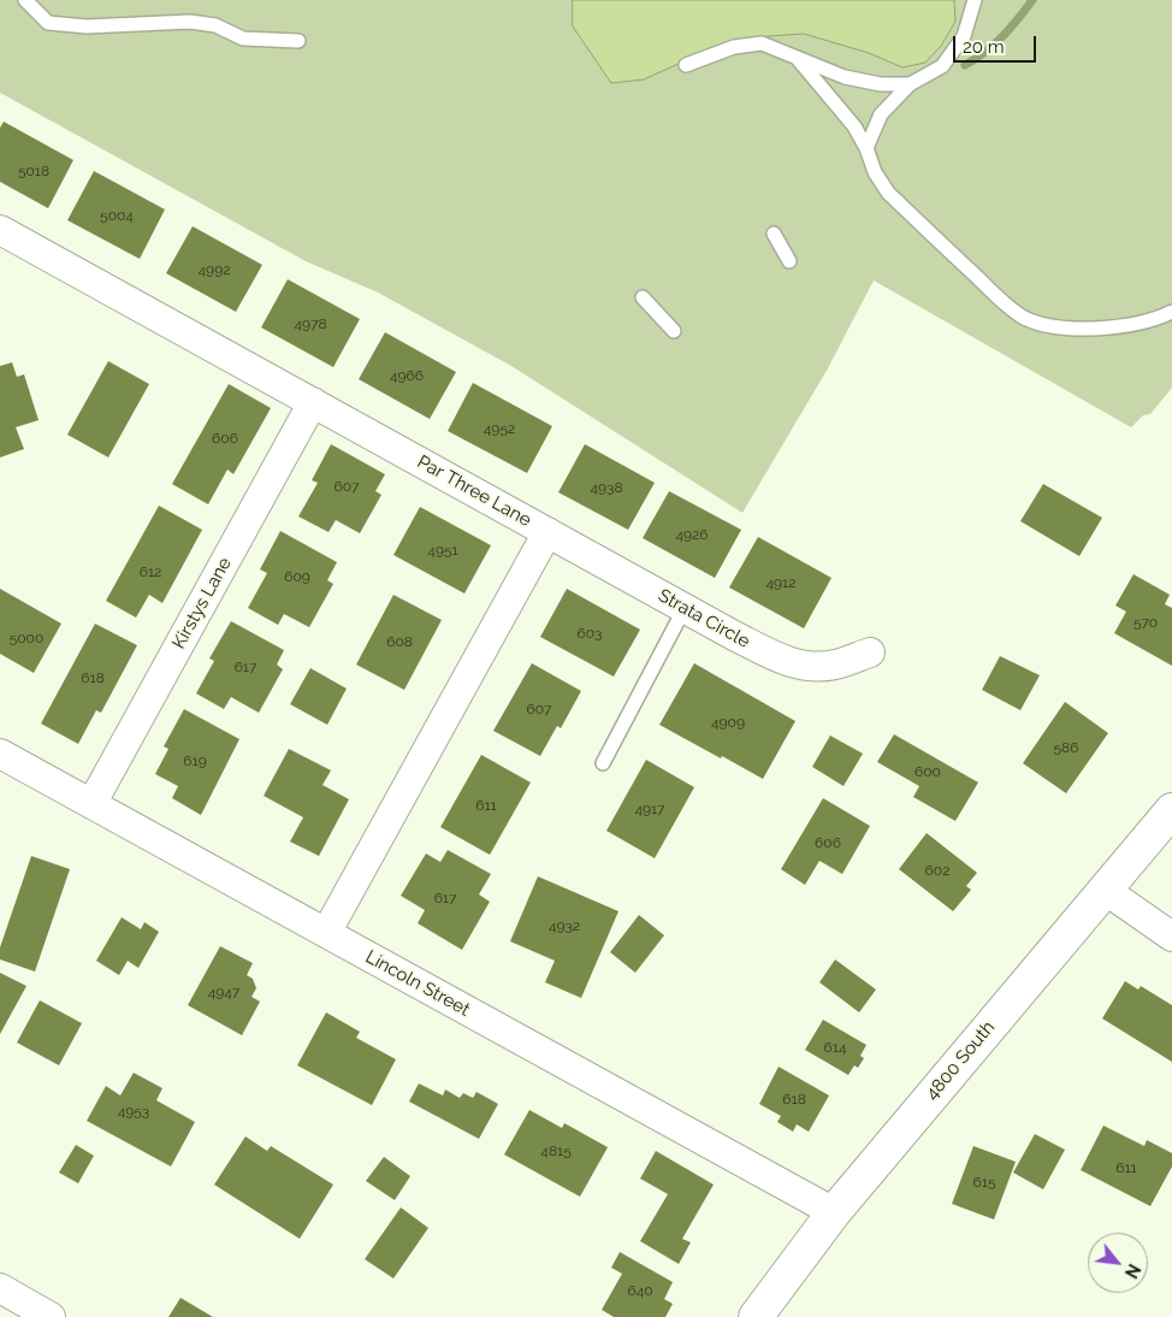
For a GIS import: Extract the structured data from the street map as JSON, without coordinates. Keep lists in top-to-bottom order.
{
  "streets": {
    "street": [
      "Par Three Lane",
      "Kirstys Lane",
      "Strata Circle",
      "Lincoln Street",
      "4800 South"
    ]
  },
  "crossings": [
    ["Par Three Lane", "Kirstys Lane"],
    ["Par Three Lane", "Strata Circle"],
    ["Par Three Lane", "Lincoln Street"],
    ["Kirstys Lane", "Lincoln Street"],
    ["Lincoln Street", "4800 South"]
  ],
  "house_numbers": [
    "5018",
    "5004",
    "4992",
    "4978",
    "4966",
    "4952",
    "606",
    "607",
    "4938",
    "4926",
    "4951",
    "612",
    "609",
    "4912",
    "570",
    "603",
    "5000",
    "608",
    "617",
    "618",
    "607",
    "4909",
    "586",
    "619",
    "600",
    "611",
    "4917",
    "606",
    "602",
    "617",
    "4932",
    "4947",
    "614",
    "618",
    "4953",
    "4815",
    "611",
    "615",
    "640"
  ],
  "scale_bar": "20 m",
  "north": "bottom right"
}
